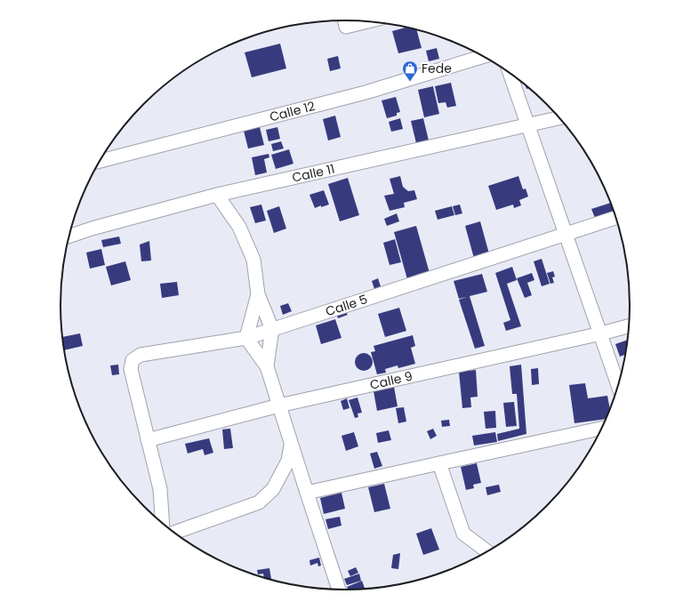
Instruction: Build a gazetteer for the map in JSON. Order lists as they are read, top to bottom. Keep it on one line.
{"streets":{"street":["Calle 12","Calle 11","Calle 5","Calle 9"]},"crossings":[["Calle 5","Calle 9"]],"places":{"shop":["Fede"]}}
